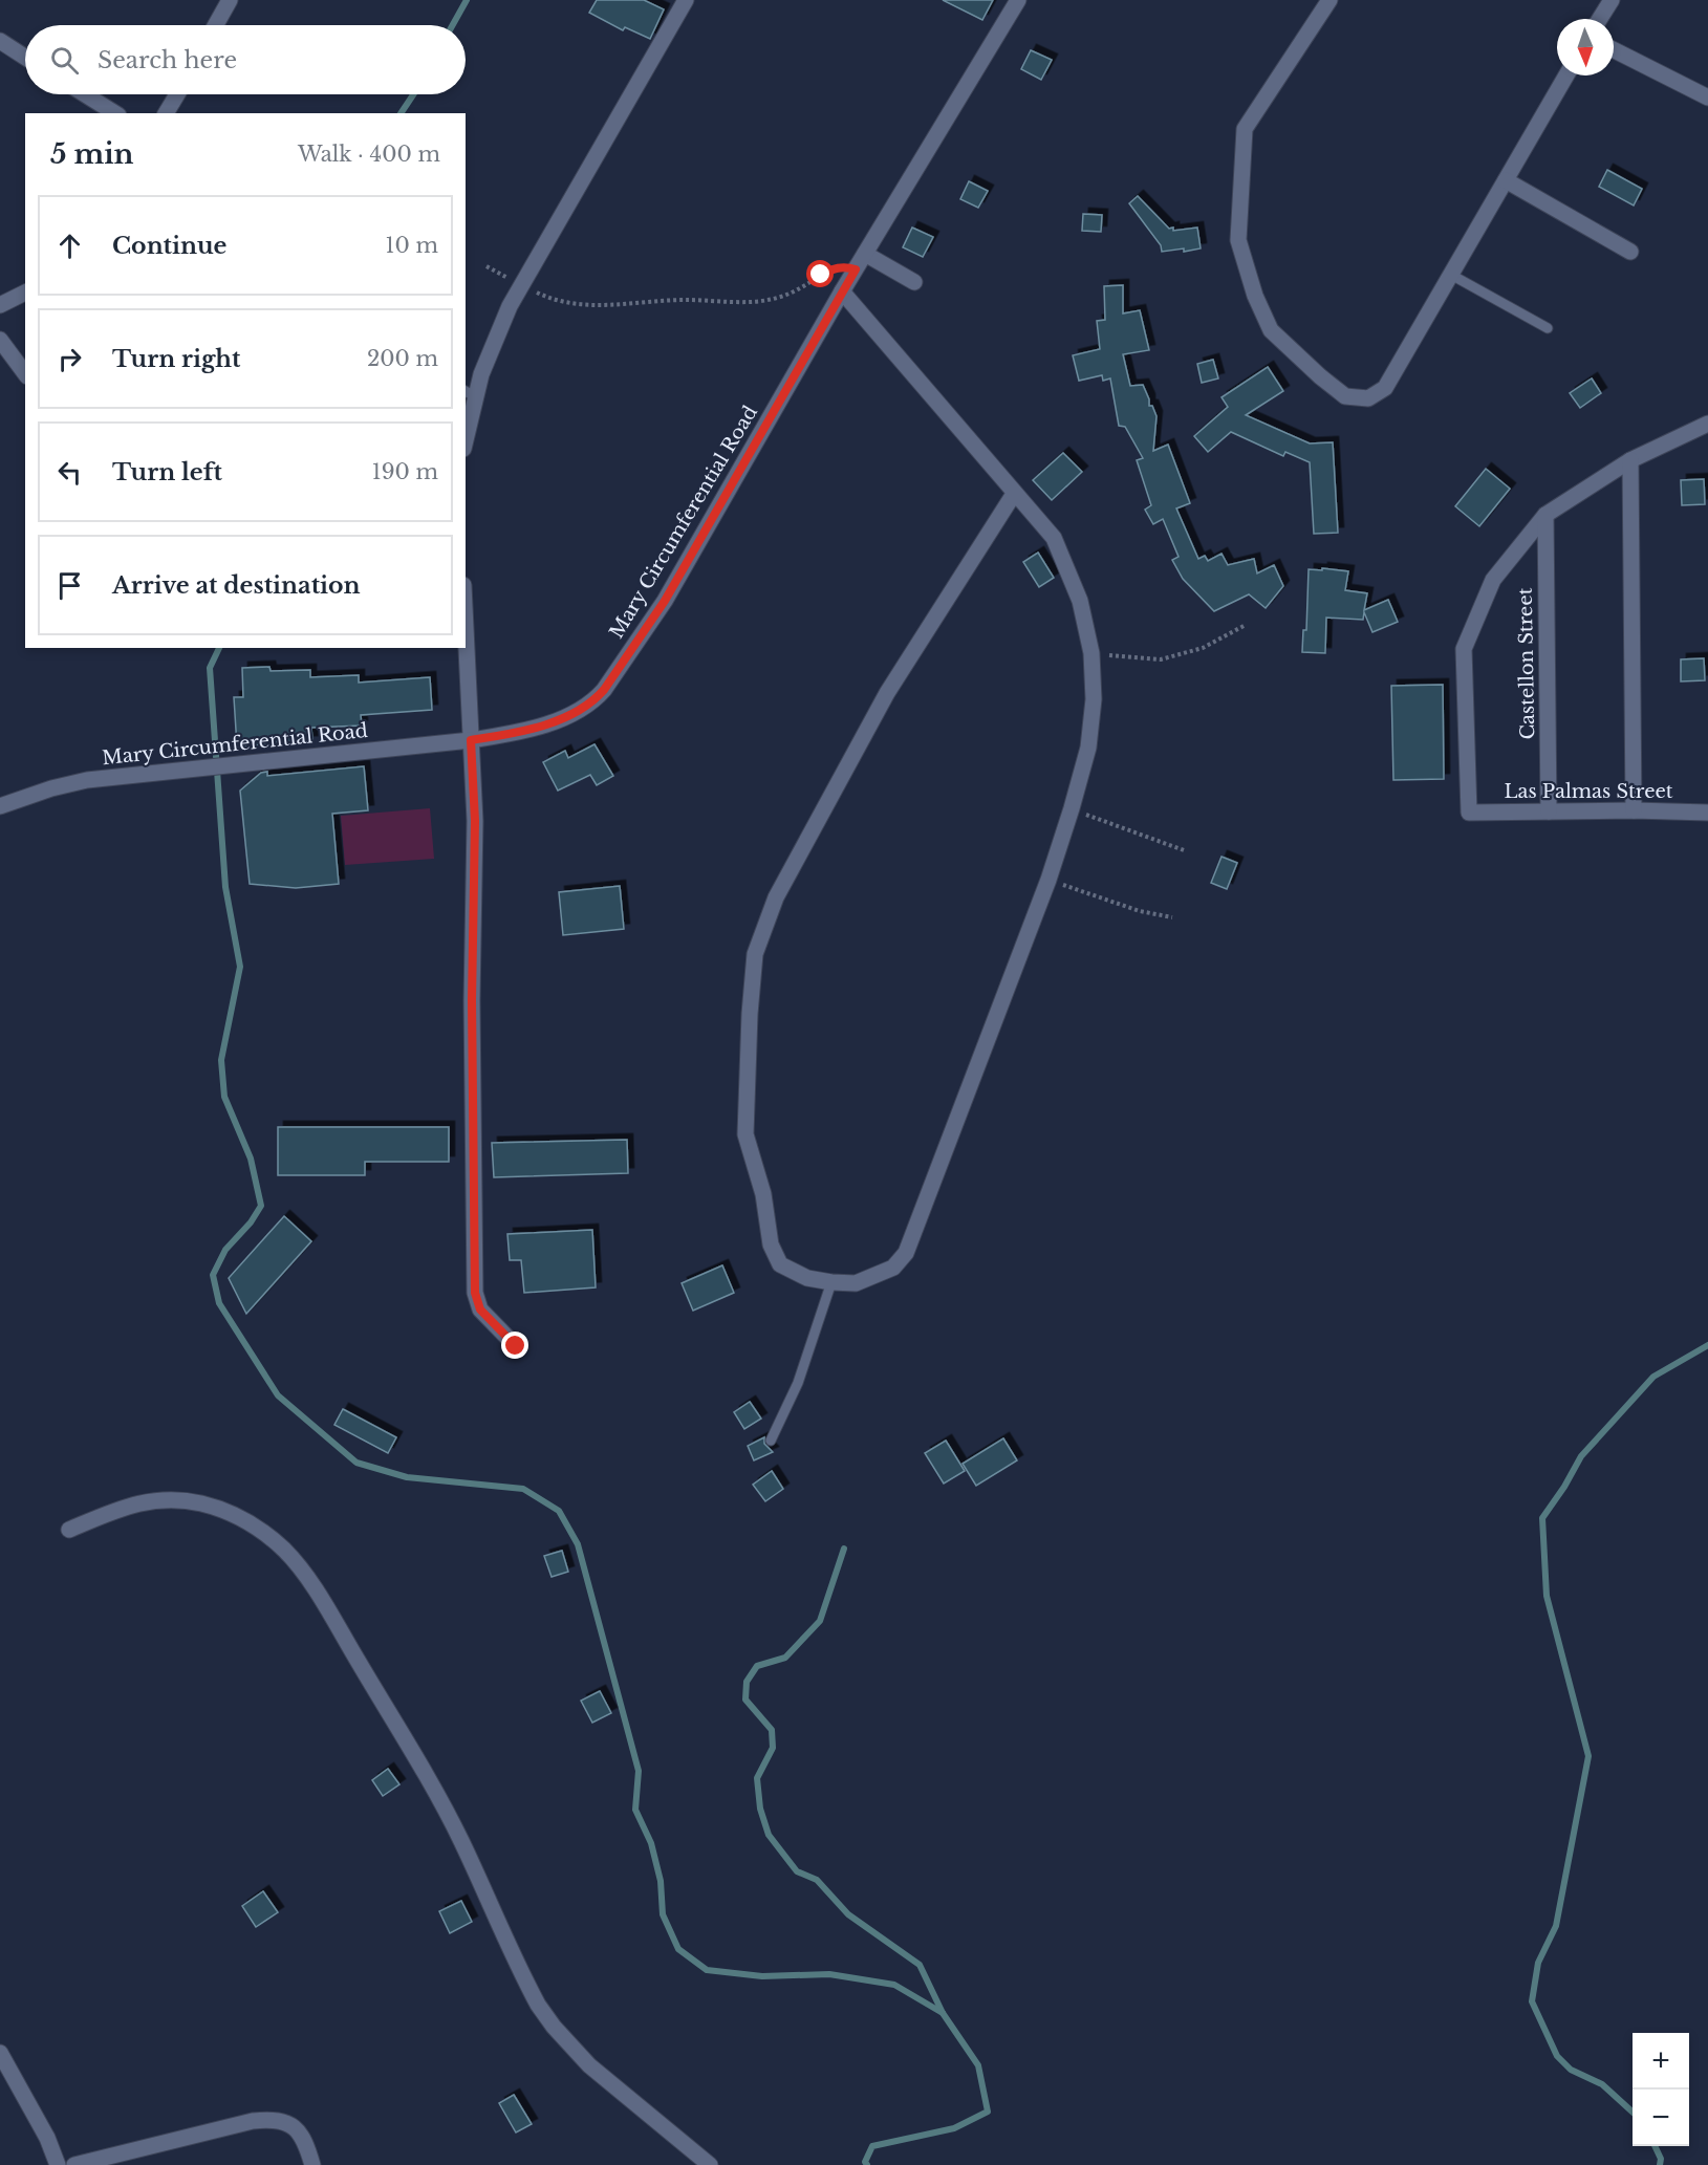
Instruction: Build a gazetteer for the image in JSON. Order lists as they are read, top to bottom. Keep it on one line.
{"streets":{"street":["Mary Circumferential Road","Castellon Street","Las Palmas Street"]},"crossings":[["Castellon Street","Las Palmas Street"]],"north":"bottom","page":{"search":"Search here","heading":["5 min","Walk · 400 m"],"list":[["Continue","10 m"],["Turn right","200 m"],["Turn left","190 m"],"Arrive at destination"],"map_buttons":["+","−"]}}
